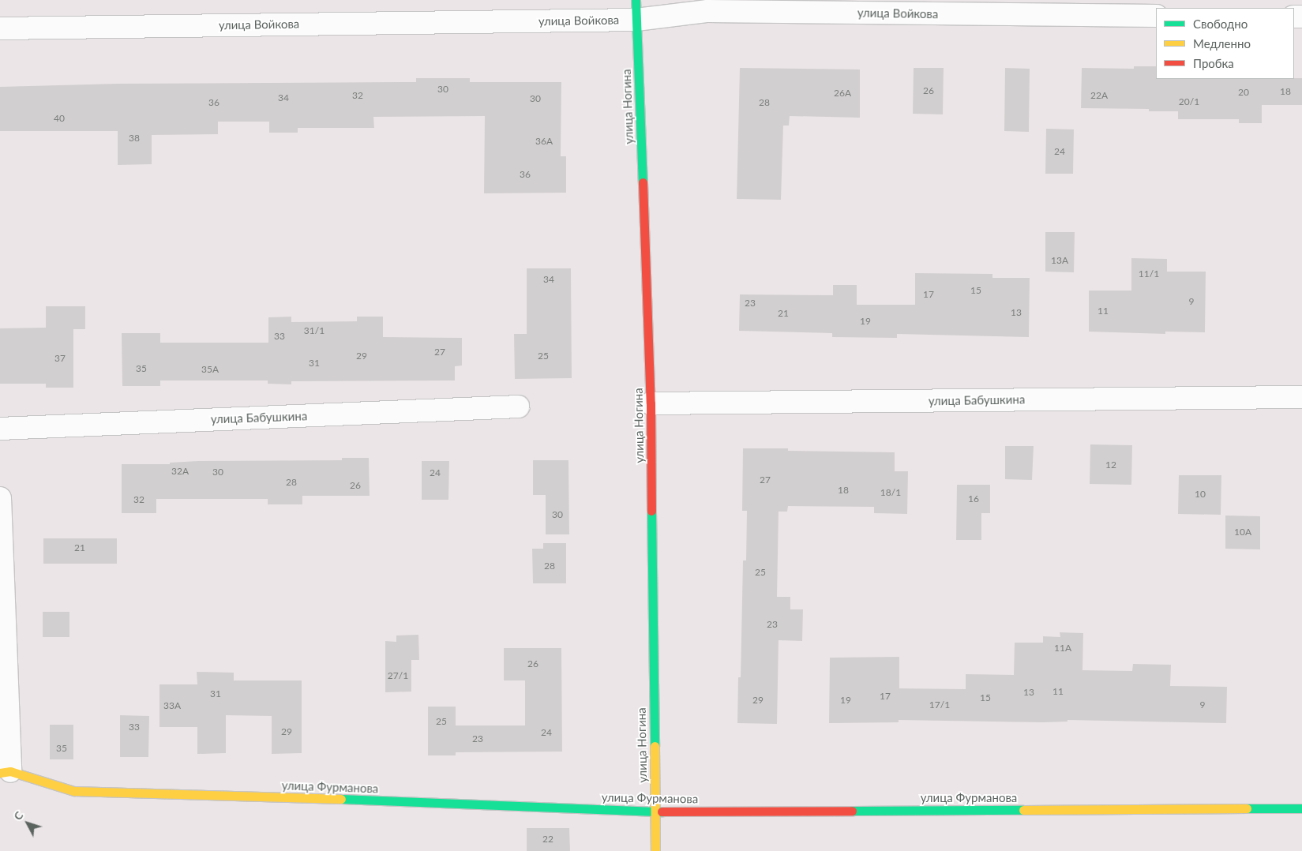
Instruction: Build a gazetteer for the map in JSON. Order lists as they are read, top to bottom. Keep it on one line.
{"streets":{"street":["улица Войкова","улица Ногина","улица Бабушкина","улица Фурманова"]},"crossings":[["улица Войкова","улица Ногина"],["улица Ногина","улица Бабушкина"],["улица Ногина","улица Фурманова"]],"house_numbers":["30","26","18","20","26А","32","22А","34","30","20/1","36","28","40","38","36А","24","36","13А","11/1","34","15","17","9","23","11","13","21","19","31/1","33","27","29","25","37","31","35","35А","12","32А","30","24","27","28","26","18","18/1","10","16","32","30","10А","21","28","25","23","11А","26","27/1","11","13","31","17","15","29","19","17/1","9","33А","25","33","29","24","23","35","22"],"legend":["Свободно","Медленно","Пробка"],"north":"top left"}
